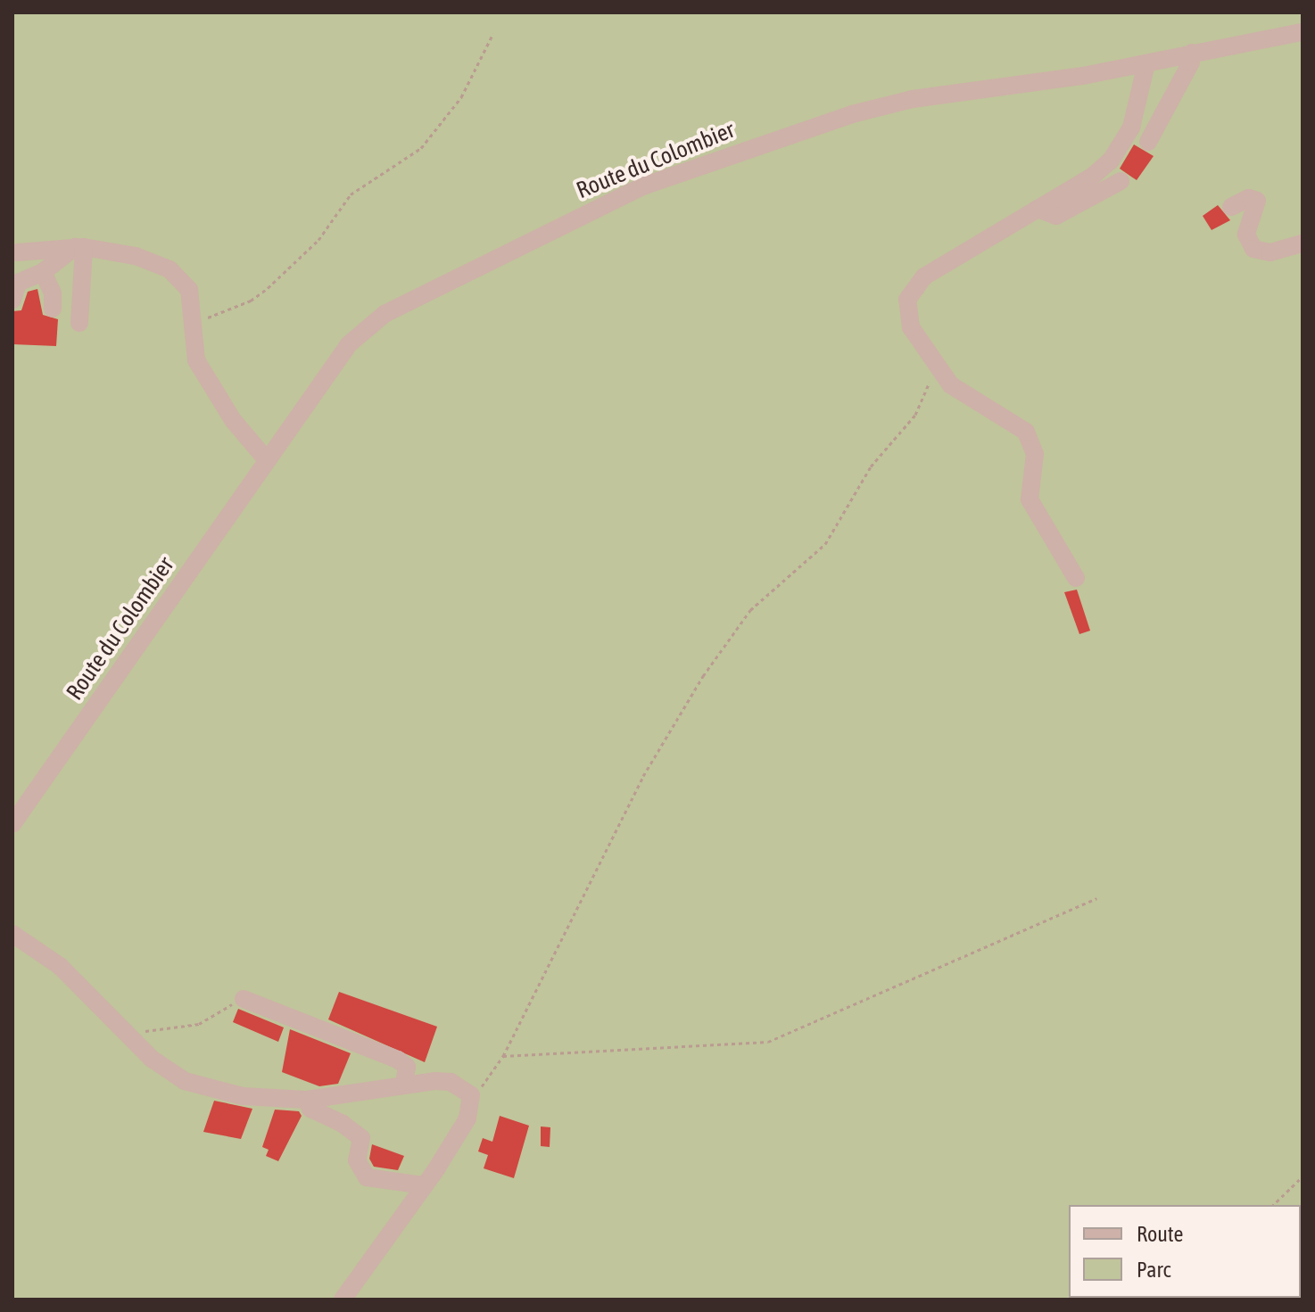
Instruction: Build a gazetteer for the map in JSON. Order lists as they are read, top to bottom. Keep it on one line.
{"streets":{"street":["Route du Colombier"]},"legend":["Route","Parc"]}
